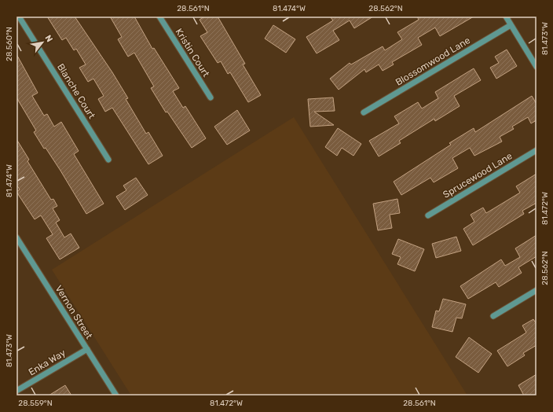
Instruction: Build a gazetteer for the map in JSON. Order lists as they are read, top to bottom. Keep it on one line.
{"streets":{"street":["Kristin Court","Blossomwood Lane","Blanche Court","Sprucewood Lane","Vernon Street","Enka Way"]},"crossings":[["Vernon Street","Enka Way"]],"north":"top right","coordinates":["28.561°N","81.474°W","28.562°N","81.473°W","28.560°N","81.472°W","28.559°N"]}
